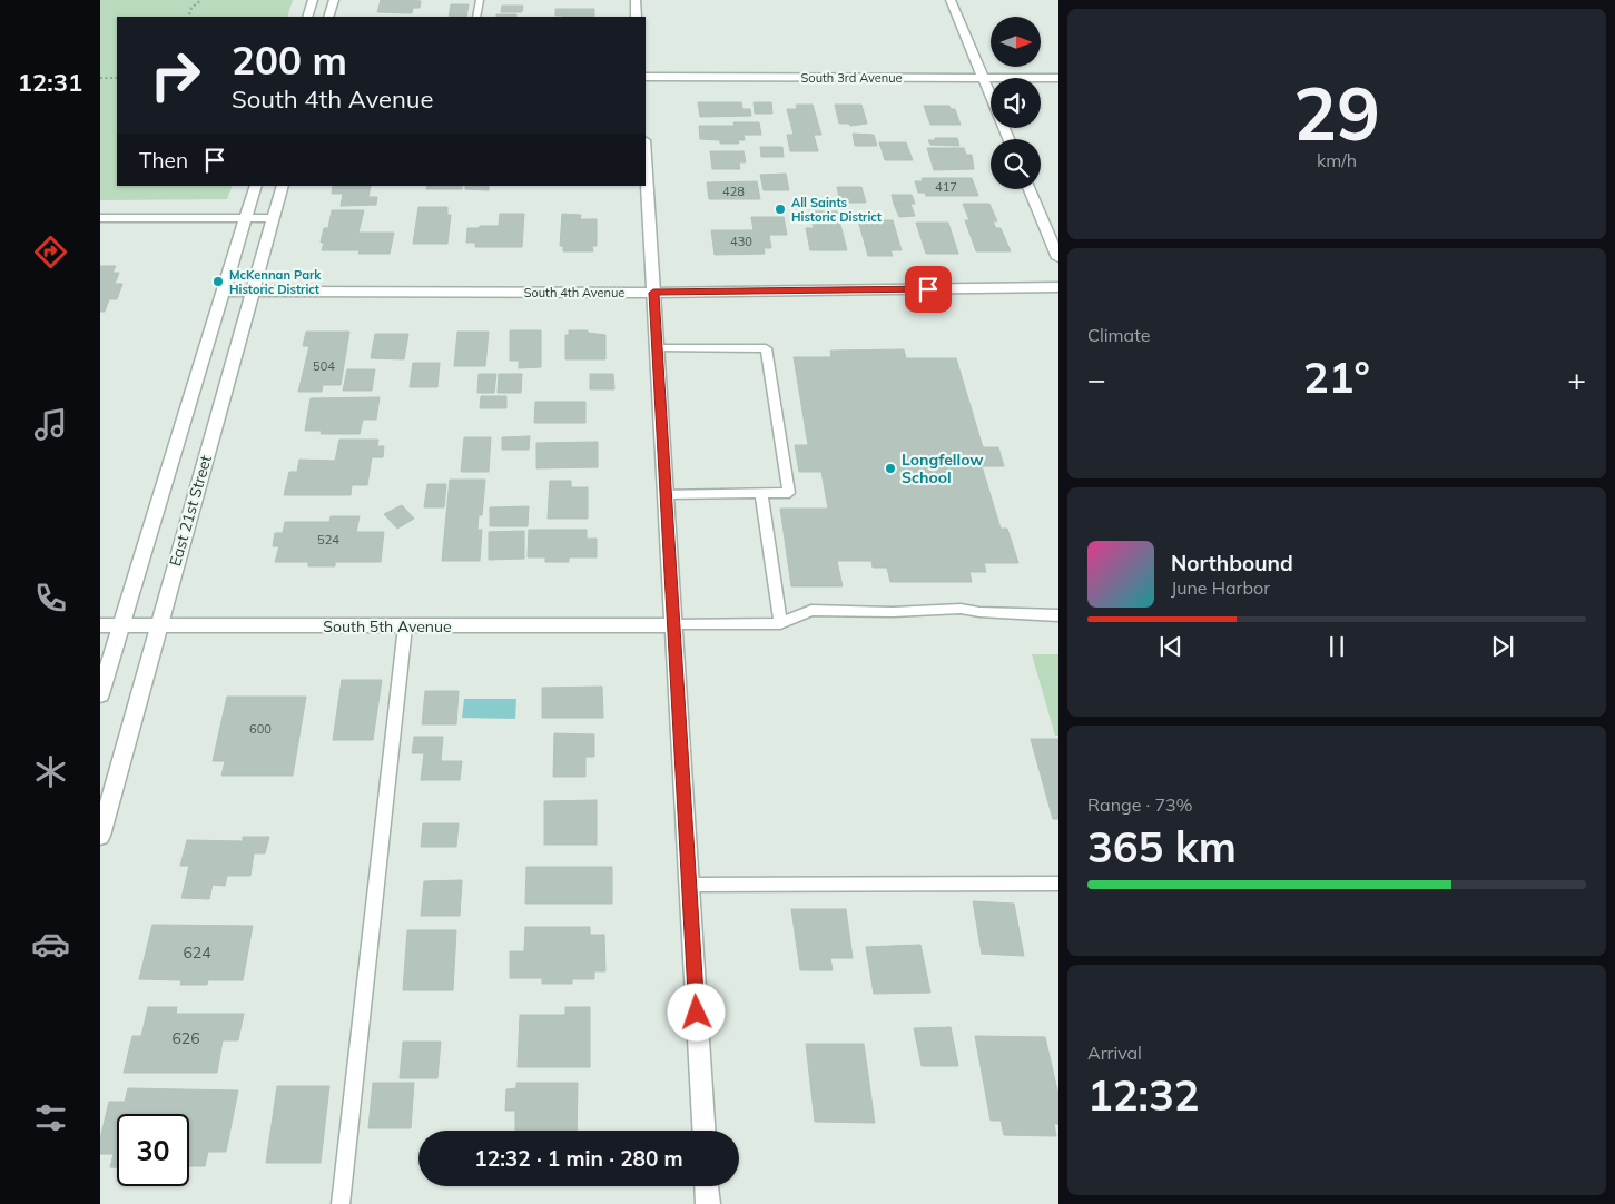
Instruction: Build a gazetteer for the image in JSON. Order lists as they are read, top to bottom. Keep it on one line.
{"streets":{"street":["South 3rd Avenue","South 4th Avenue","East 21st Street","South 5th Avenue"]},"crossings":[["South 4th Avenue","East 21st Street"],["East 21st Street","South 5th Avenue"]],"places":["All Saints Historic District","McKennan Park Historic District","Longfellow School"],"house_numbers":["417","428","430","504","524","600","624","626"],"north":"right","page":{"tabs":"12:31","tile":[["29","km/h"],"Climate",["Range · 73%","365 km"],["Arrival","12:32"]],"turn":["200 m","South 4th Avenue"],"then":"Then","heat":["−","21°","+"],"song":["Northbound","June Harbor"],"limit":"30","trip":"12:32 · 1 min · 280 m"}}
